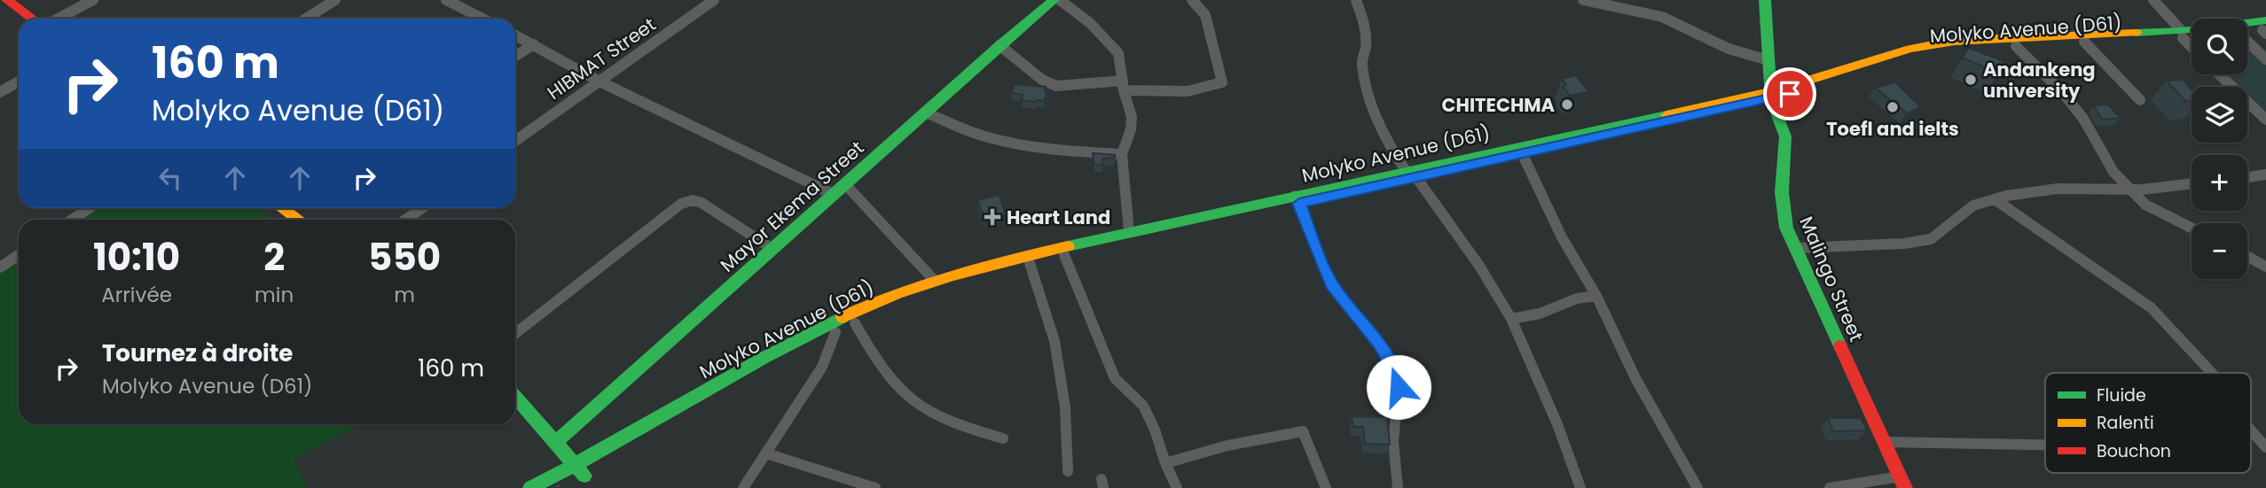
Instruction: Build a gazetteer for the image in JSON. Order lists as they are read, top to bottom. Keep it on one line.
{"streets":{"main road":["Molyko Avenue (D61)","Mayor Ekema Street","Malingo Street"],"street":["HIBMAT Street"]},"crossings":[["Molyko Avenue (D61)","Malingo Street"]],"places":{"other":["Andankeng university","CHITECHMA","Toefl and ielts"],"health":["Heart Land"]},"legend":["Fluide","Ralenti","Bouchon"],"page":{"map_buttons":["+","−"],"turn":["160 m","Molyko Avenue (D61)"],"eta":["10:10","Arrivée","2","min","550","m"],"list":[{"name":"Tournez à droite","note":"Molyko Avenue (D61)","value":"160 m"}]}}
